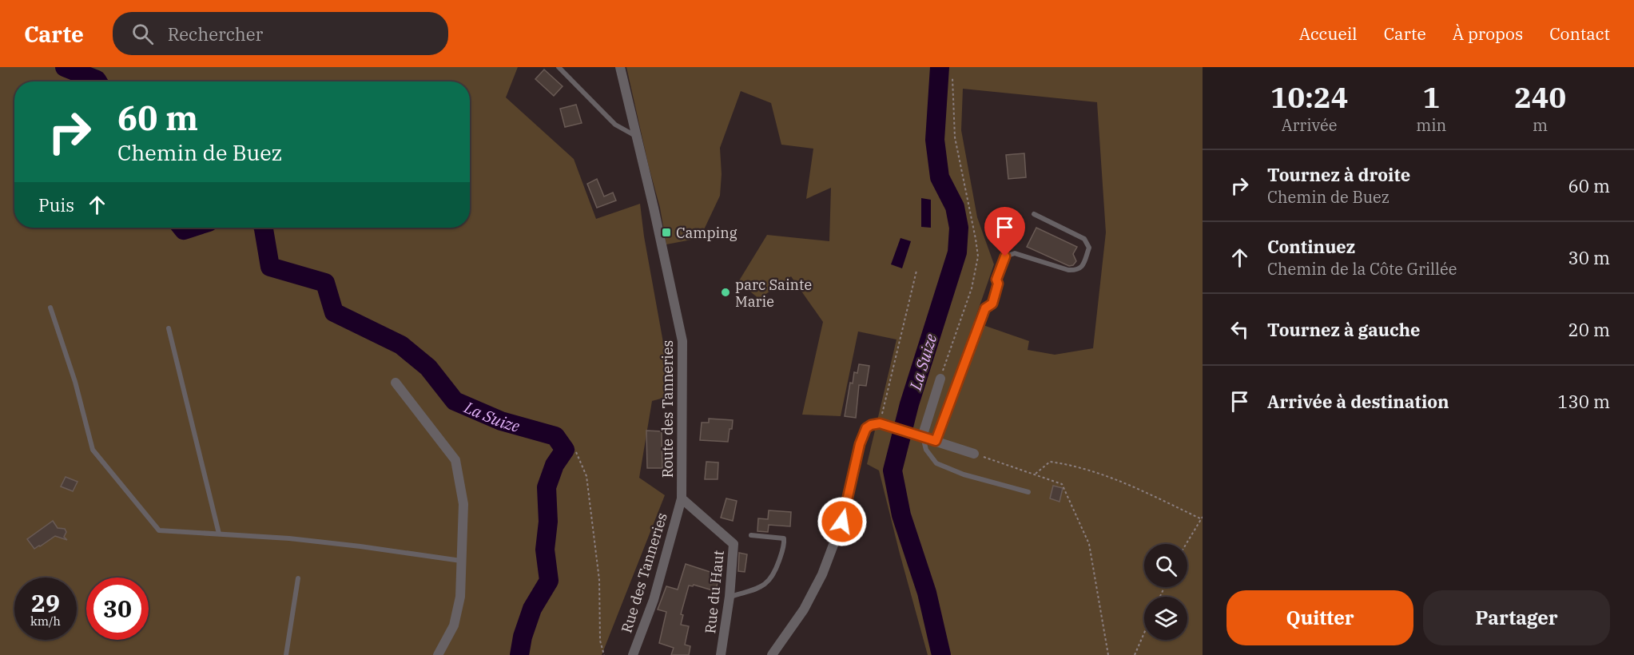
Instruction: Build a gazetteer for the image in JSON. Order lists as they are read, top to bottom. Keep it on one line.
{"streets":{"street":["Route des Tanneries","Rue des Tanneries","Rue du Haut"]},"crossings":[["Route des Tanneries","Rue des Tanneries"],["Route des Tanneries","Rue du Haut"],["Rue des Tanneries","Rue du Haut"]],"water":["La Suize"],"places":{"transit":["Camping"],"other":["parc Sainte Marie"]},"page":{"header":"Carte","search":"Rechercher","nav":["Accueil","Carte","À propos","Contact"],"eta":["10:24","Arrivée","1","min","240","m"],"turn":["60 m","Chemin de Buez"],"list":[{"name":"Tournez à droite","note":"Chemin de Buez","value":"60 m"},{"name":"Continuez","note":"Chemin de la Côte Grillée","value":"30 m"},{"name":"Tournez à gauche","value":"20 m"},{"name":"Arrivée à destination","value":"130 m"}],"then":"Puis","speed":"29 km/h","limit":"30","buttons":["Quitter","Partager"]}}
